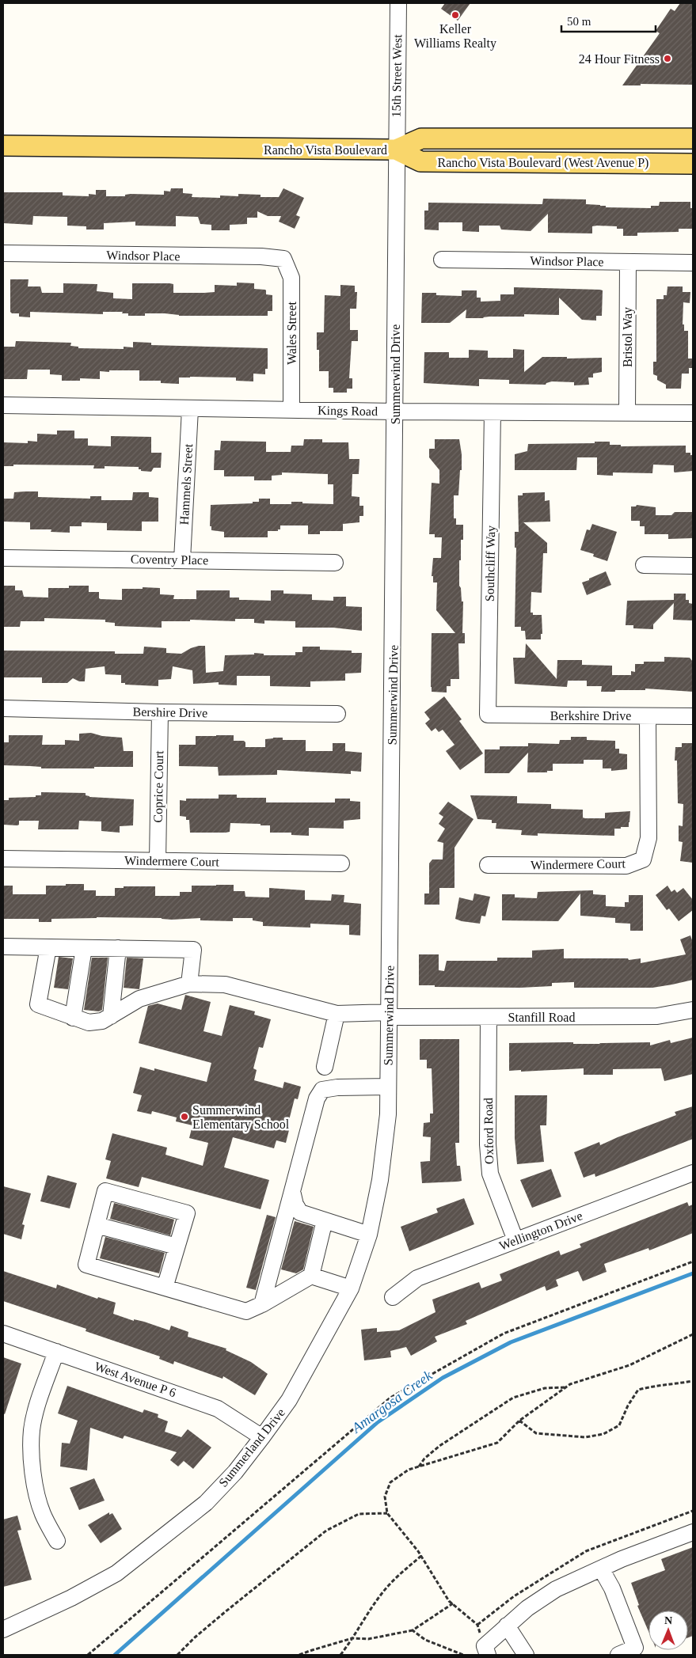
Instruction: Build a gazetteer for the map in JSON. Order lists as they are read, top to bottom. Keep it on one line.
{"streets":{"main road":["Rancho Vista Boulevard","Rancho Vista Boulevard (West Avenue P)"],"street":["15th Street West","Windsor Place","Wales Street","Bristol Way","Summerwind Drive","Kings Road","Hammels Street","Coventry Place","Southcliff Way","Bershire Drive","Berkshire Drive","Coprice Court","Windermere Court","Stanfill Road","Oxford Road","Wellington Drive","West Avenue P 6","Summerland Drive"]},"crossings":[["15th Street West","Rancho Vista Boulevard"],["15th Street West","Rancho Vista Boulevard (West Avenue P)"],["15th Street West","Summerwind Drive"],["Rancho Vista Boulevard","Rancho Vista Boulevard (West Avenue P)"],["Rancho Vista Boulevard","Summerwind Drive"],["Rancho Vista Boulevard (West Avenue P)","Summerwind Drive"],["Windsor Place","Wales Street"],["Windsor Place","Bristol Way"],["Wales Street","Kings Road"],["Bristol Way","Kings Road"],["Summerwind Drive","Kings Road"],["Summerwind Drive","Stanfill Road"],["Summerwind Drive","Summerland Drive"],["Kings Road","Hammels Street"],["Kings Road","Southcliff Way"],["Hammels Street","Coventry Place"],["Southcliff Way","Berkshire Drive"],["Bershire Drive","Coprice Court"],["Berkshire Drive","Windermere Court"],["Coprice Court","Windermere Court"],["Stanfill Road","Oxford Road"],["Oxford Road","Wellington Drive"],["West Avenue P 6","Summerland Drive"]],"water":["Amargosa Creek"],"places":["Keller Williams Realty","24 Hour Fitness","Summerwind Elementary School"],"scale_bar":"50 m","north":"top"}
